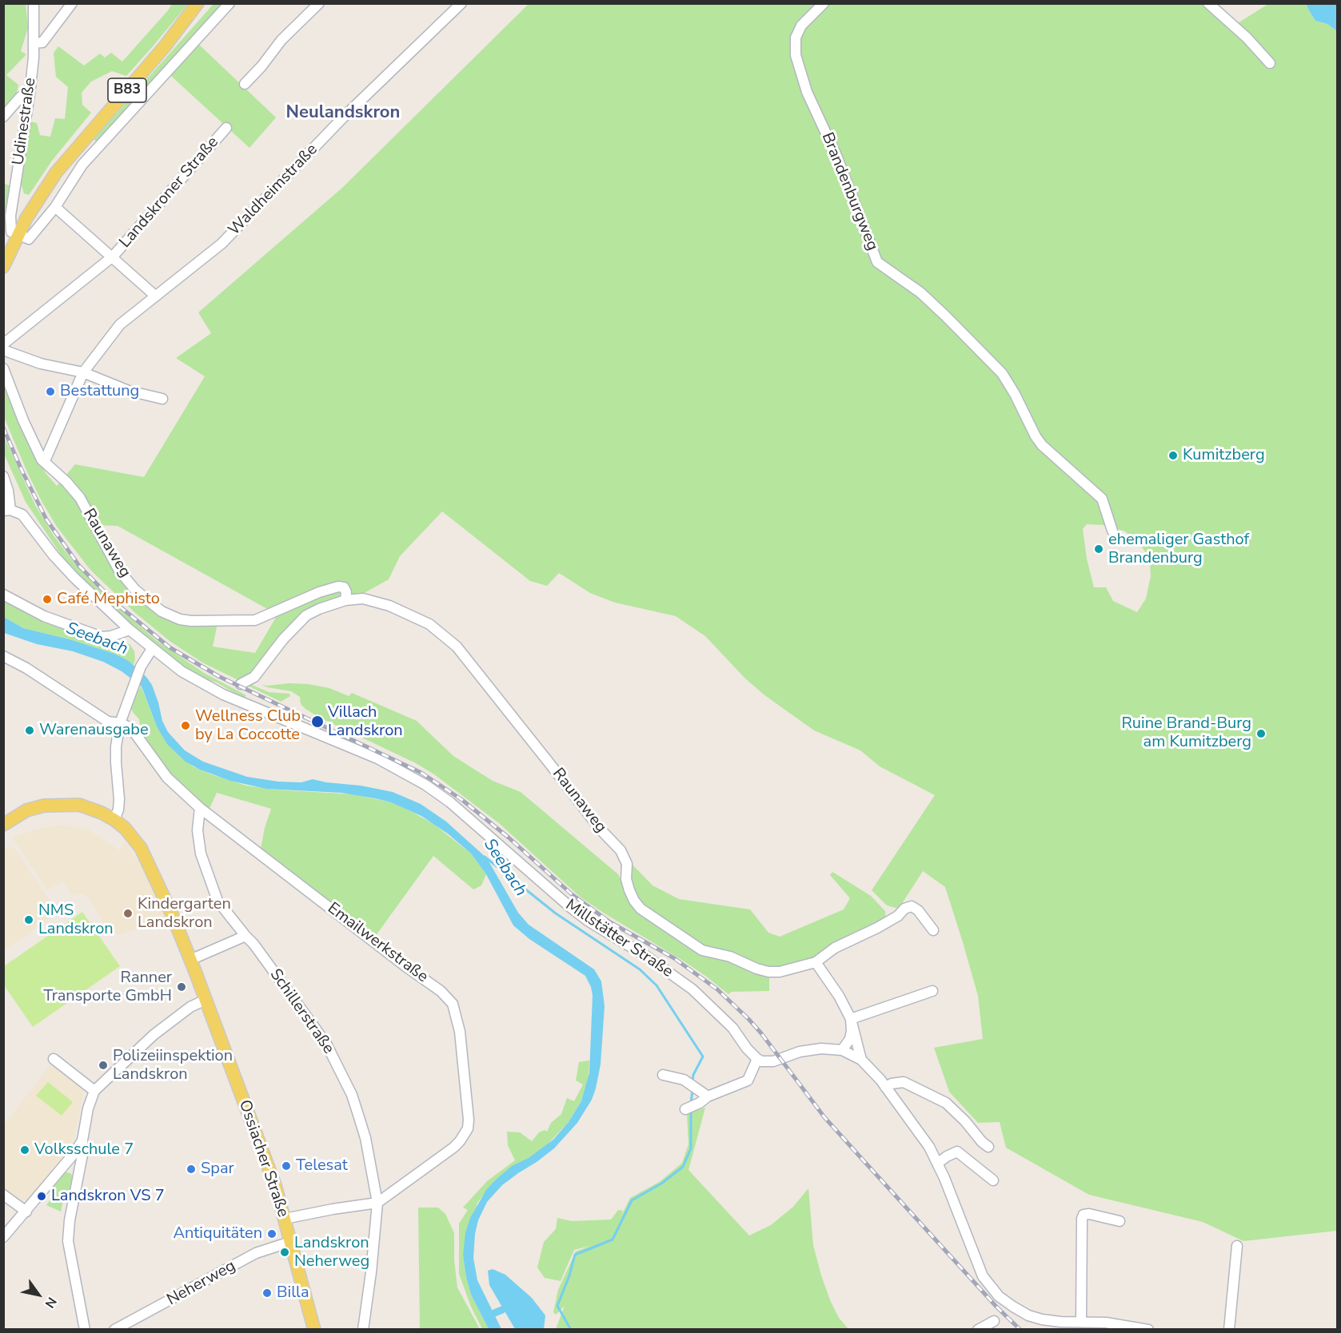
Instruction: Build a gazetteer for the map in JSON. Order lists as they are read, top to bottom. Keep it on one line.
{"streets":{"main road":["B83","Ossiacher Straße"],"street":["Udinestraße","Waldheimstraße","Brandenburgweg","Landskroner Straße","Raunaweg","Millstätter Straße","Emailwerkstraße","Schillerstraße","Neherweg"]},"crossings":[["B83","Udinestraße"],["Waldheimstraße","Landskroner Straße"],["Waldheimstraße","Raunaweg"],["Emailwerkstraße","Schillerstraße"],["Emailwerkstraße","Ossiacher Straße"],["Ossiacher Straße","Neherweg"]],"districts":["Neulandskron"],"water":["Seebach"],"places":["Bestattung","Kumitzberg","ehemaliger Gasthof Brandenburg","Café Mephisto","Villach Landskron","Wellness Club by La Coccotte","Warenausgabe","Ruine Brand-Burg am Kumitzberg","Kindergarten Landskron","NMS Landskron","Ranner Transporte GmbH","Polizeiinspektion Landskron","Volksschule 7","Telesat","Spar","Landskron VS 7","Antiquitäten","Landskron Neherweg","Billa"],"north":"bottom right"}
